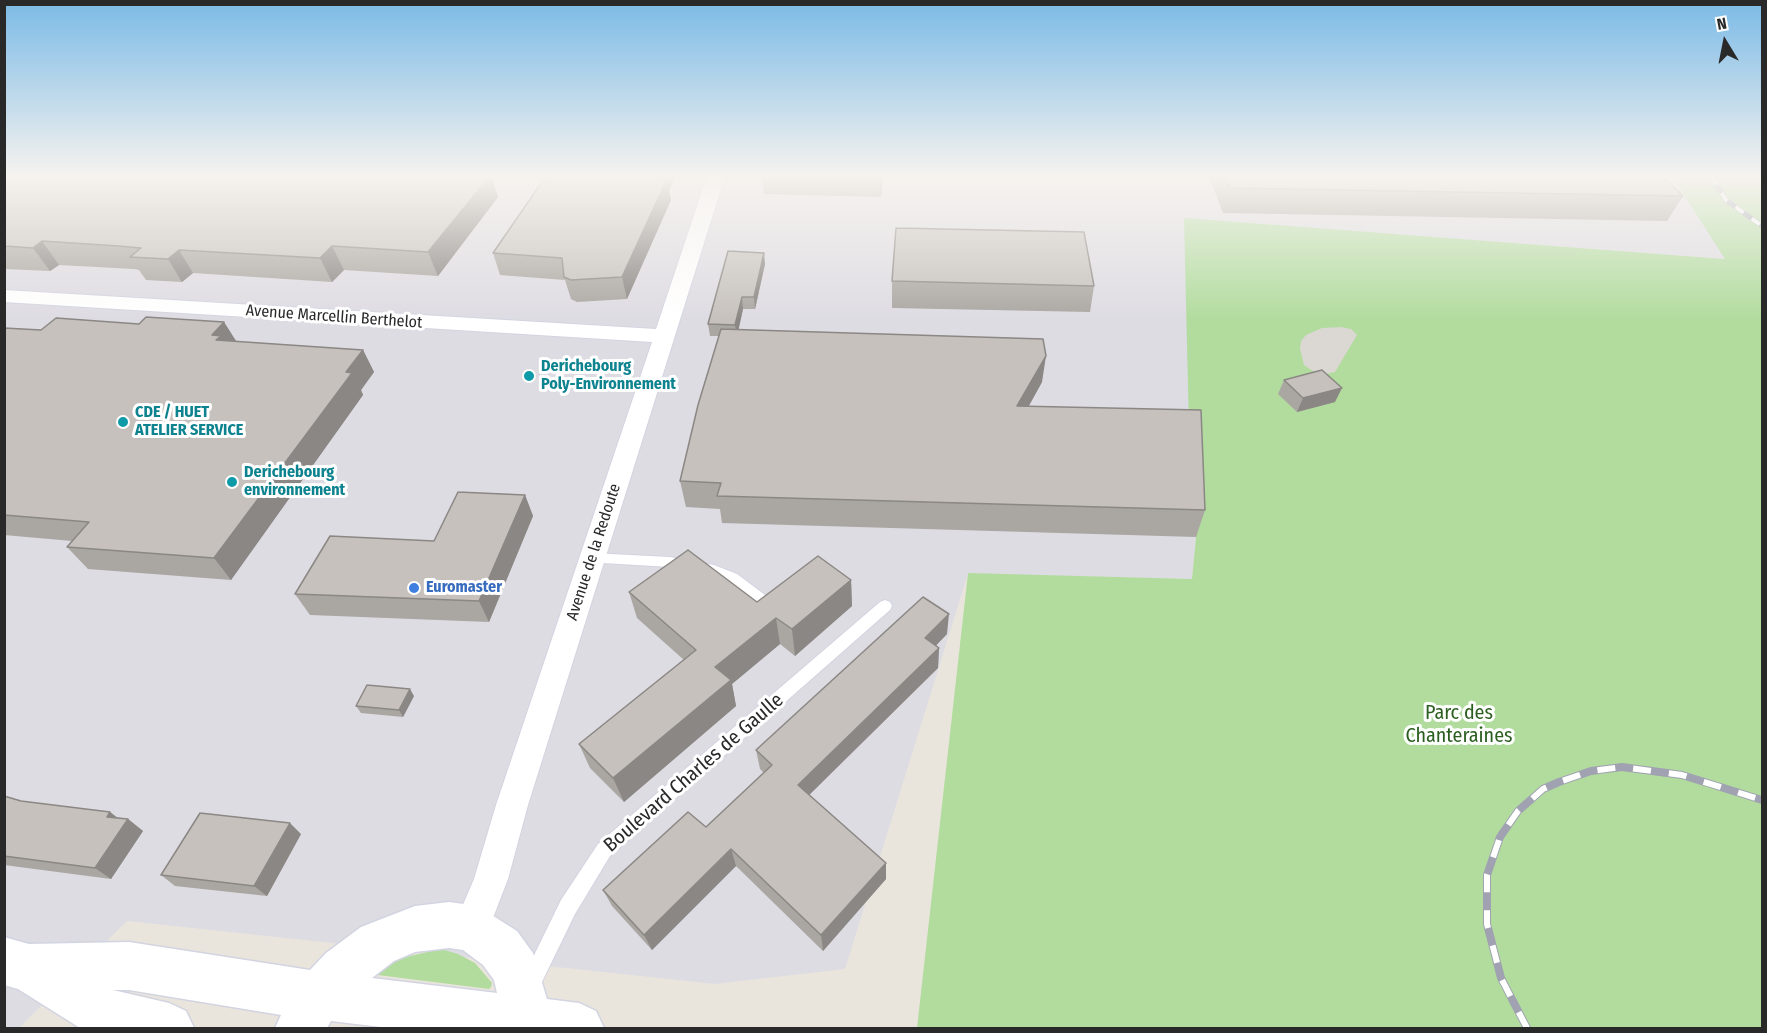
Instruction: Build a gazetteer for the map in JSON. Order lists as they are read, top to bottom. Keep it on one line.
{"streets":{"street":["Avenue Marcellin Berthelot","Avenue de la Redoute"],"lane":["Boulevard Charles de Gaulle"]},"crossings":[["Avenue Marcellin Berthelot","Avenue de la Redoute"]],"parks":["Parc des Chanteraines"],"places":["Derichebourg Poly-Environnement","CDE / HUET ATELIER SERVICE","Derichebourg environnement","Euromaster"],"north":"top"}
